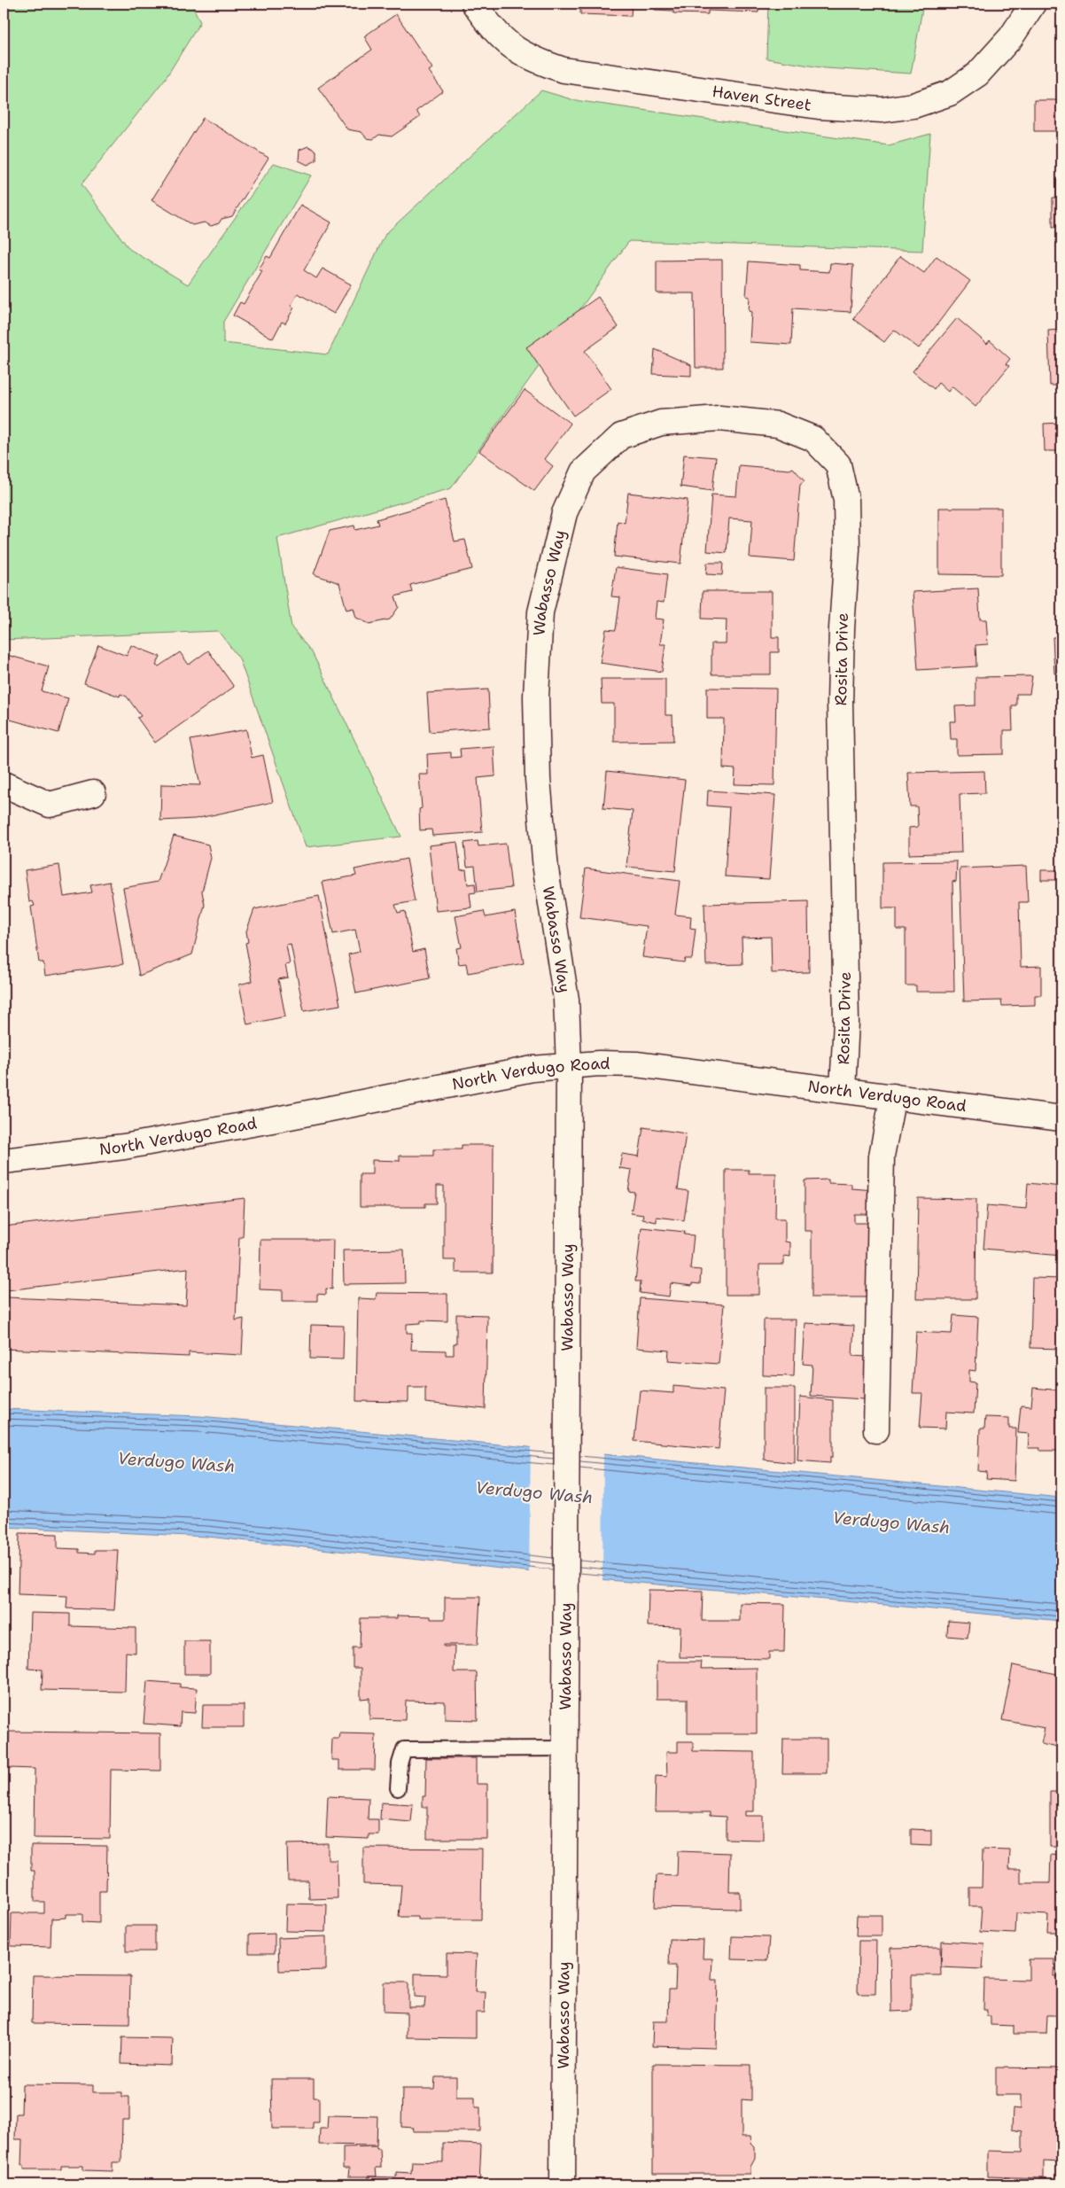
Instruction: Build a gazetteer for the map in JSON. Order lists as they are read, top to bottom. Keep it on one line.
{"streets":{"street":["Haven Street","Wabasso Way","Rosita Drive","North Verdugo Road"]},"crossings":[["Wabasso Way","Rosita Drive"],["Wabasso Way","North Verdugo Road"],["Rosita Drive","North Verdugo Road"]],"water":["Verdugo Wash"]}
